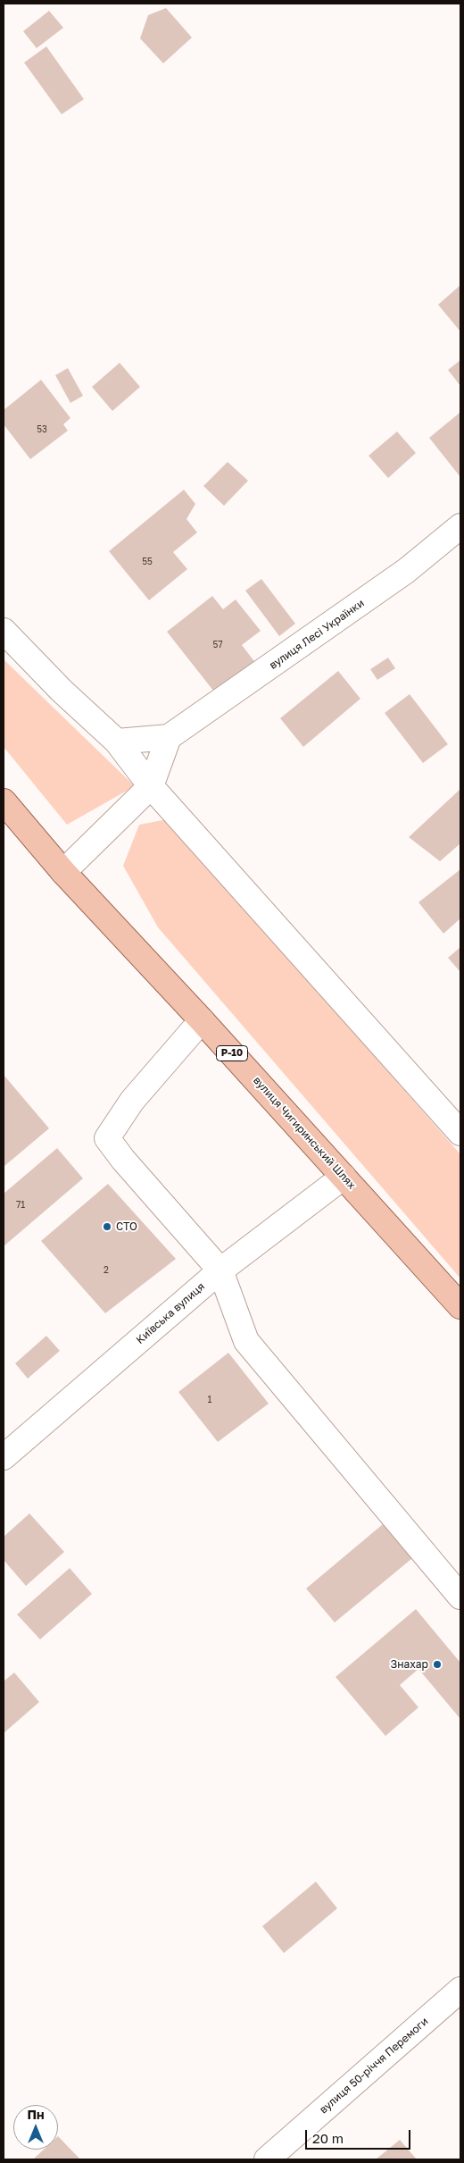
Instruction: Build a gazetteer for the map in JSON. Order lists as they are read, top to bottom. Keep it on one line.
{"streets":{"main road":["Р-10","вулиця Чигиринський Шлях"],"street":["вулиця Лесі Українки","Київська вулиця","вулиця 50-річчя Перемоги"]},"crossings":[["вулиця Чигиринський Шлях","Київська вулиця"]],"places":["СТО","Знахар"],"house_numbers":["53","55","57","71","2","1"],"scale_bar":"20 m","north":"top"}
